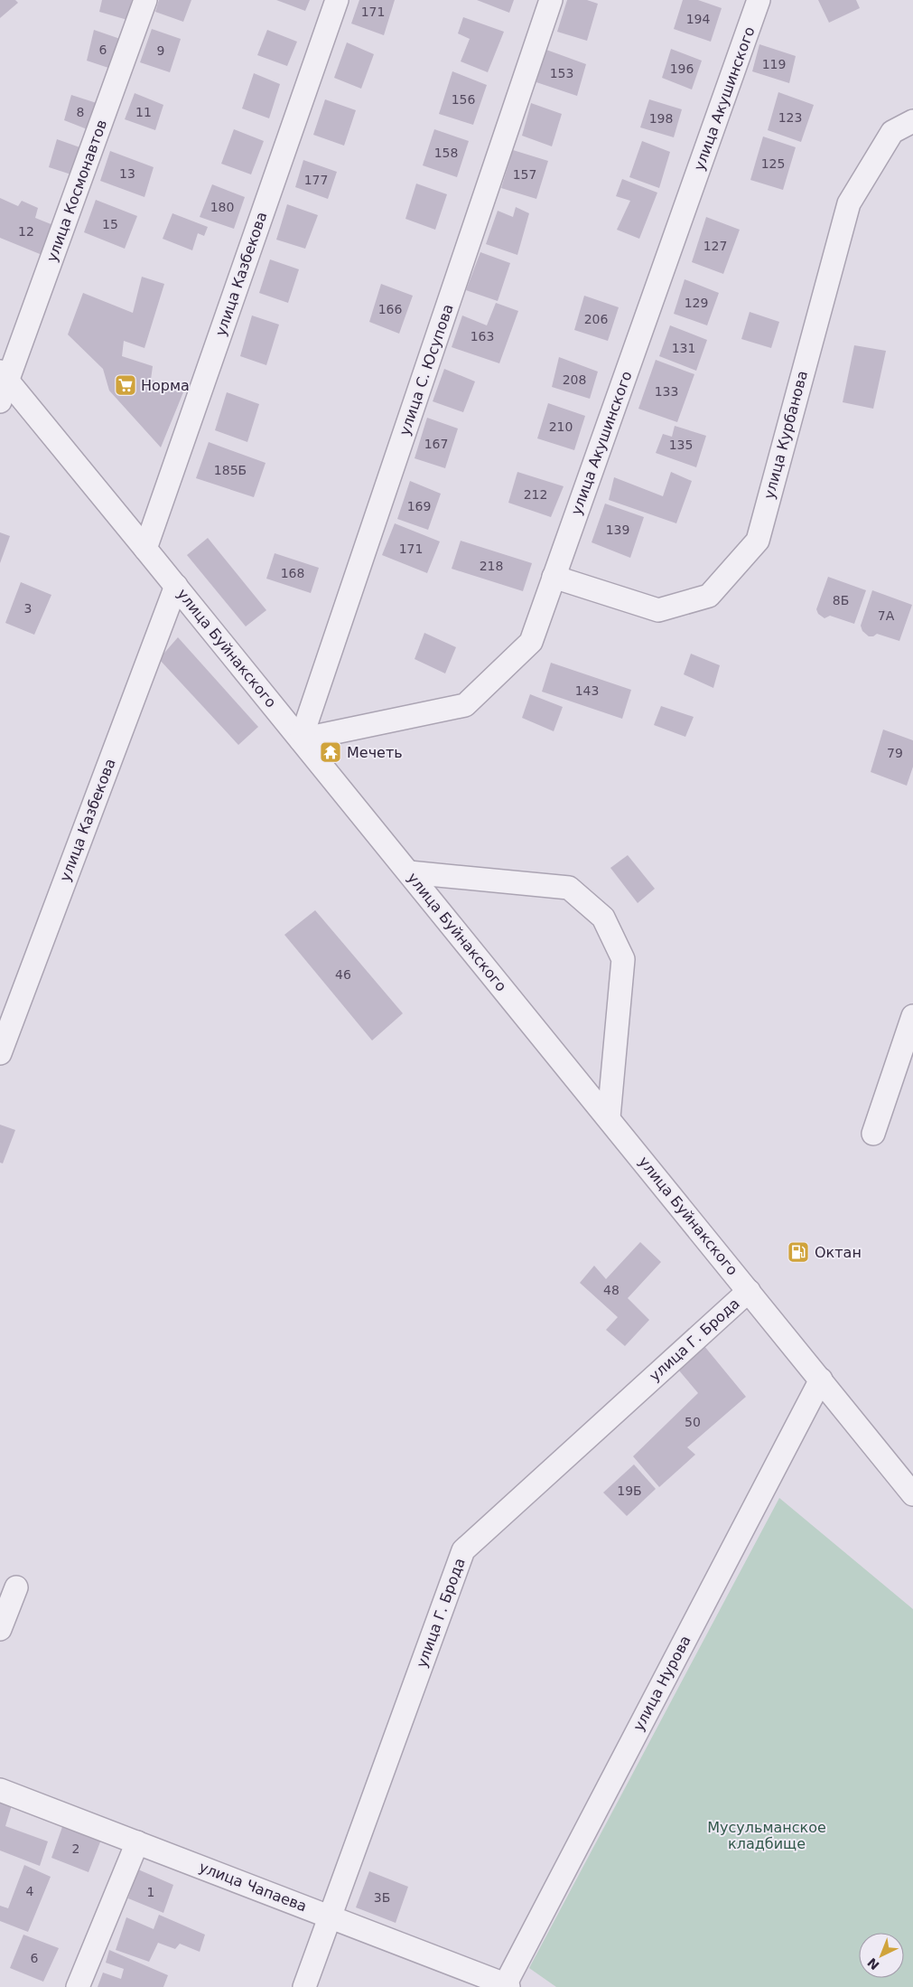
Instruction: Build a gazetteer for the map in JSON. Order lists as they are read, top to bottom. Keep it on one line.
{"streets":{"street":["улица Акушинского","улица Космонавтов","улица Казбекова","улица С. Юсупова","улица Курбанова","улица Буйнакского","улица Г. Брода","улица Нурова","улица Чапаева"]},"crossings":[["улица Акушинского","улица С. Юсупова"],["улица Акушинского","улица Курбанова"],["улица Акушинского","улица Буйнакского"],["улица Космонавтов","улица Буйнакского"],["улица Казбекова","улица Буйнакского"],["улица С. Юсупова","улица Буйнакского"],["улица Буйнакского","улица Г. Брода"],["улица Буйнакского","улица Нурова"],["улица Г. Брода","улица Чапаева"],["улица Нурова","улица Чапаева"]],"parks":["Мусульманское кладбище"],"places":{"supermarket":["Норма"],"temple":["Мечеть"],"fuel station":["Октан"]},"house_numbers":["171","194","6","9","119","196","153","156","8","11","123","198","158","125","13","157","177","180","15","12","127","129","166","206","163","131","208","133","210","167","135","185Б","212","169","139","171","218","168","8Б","3","7А","143","79","46","48","50","19Б","2","4","1","3Б","6"],"north":"bottom left"}
